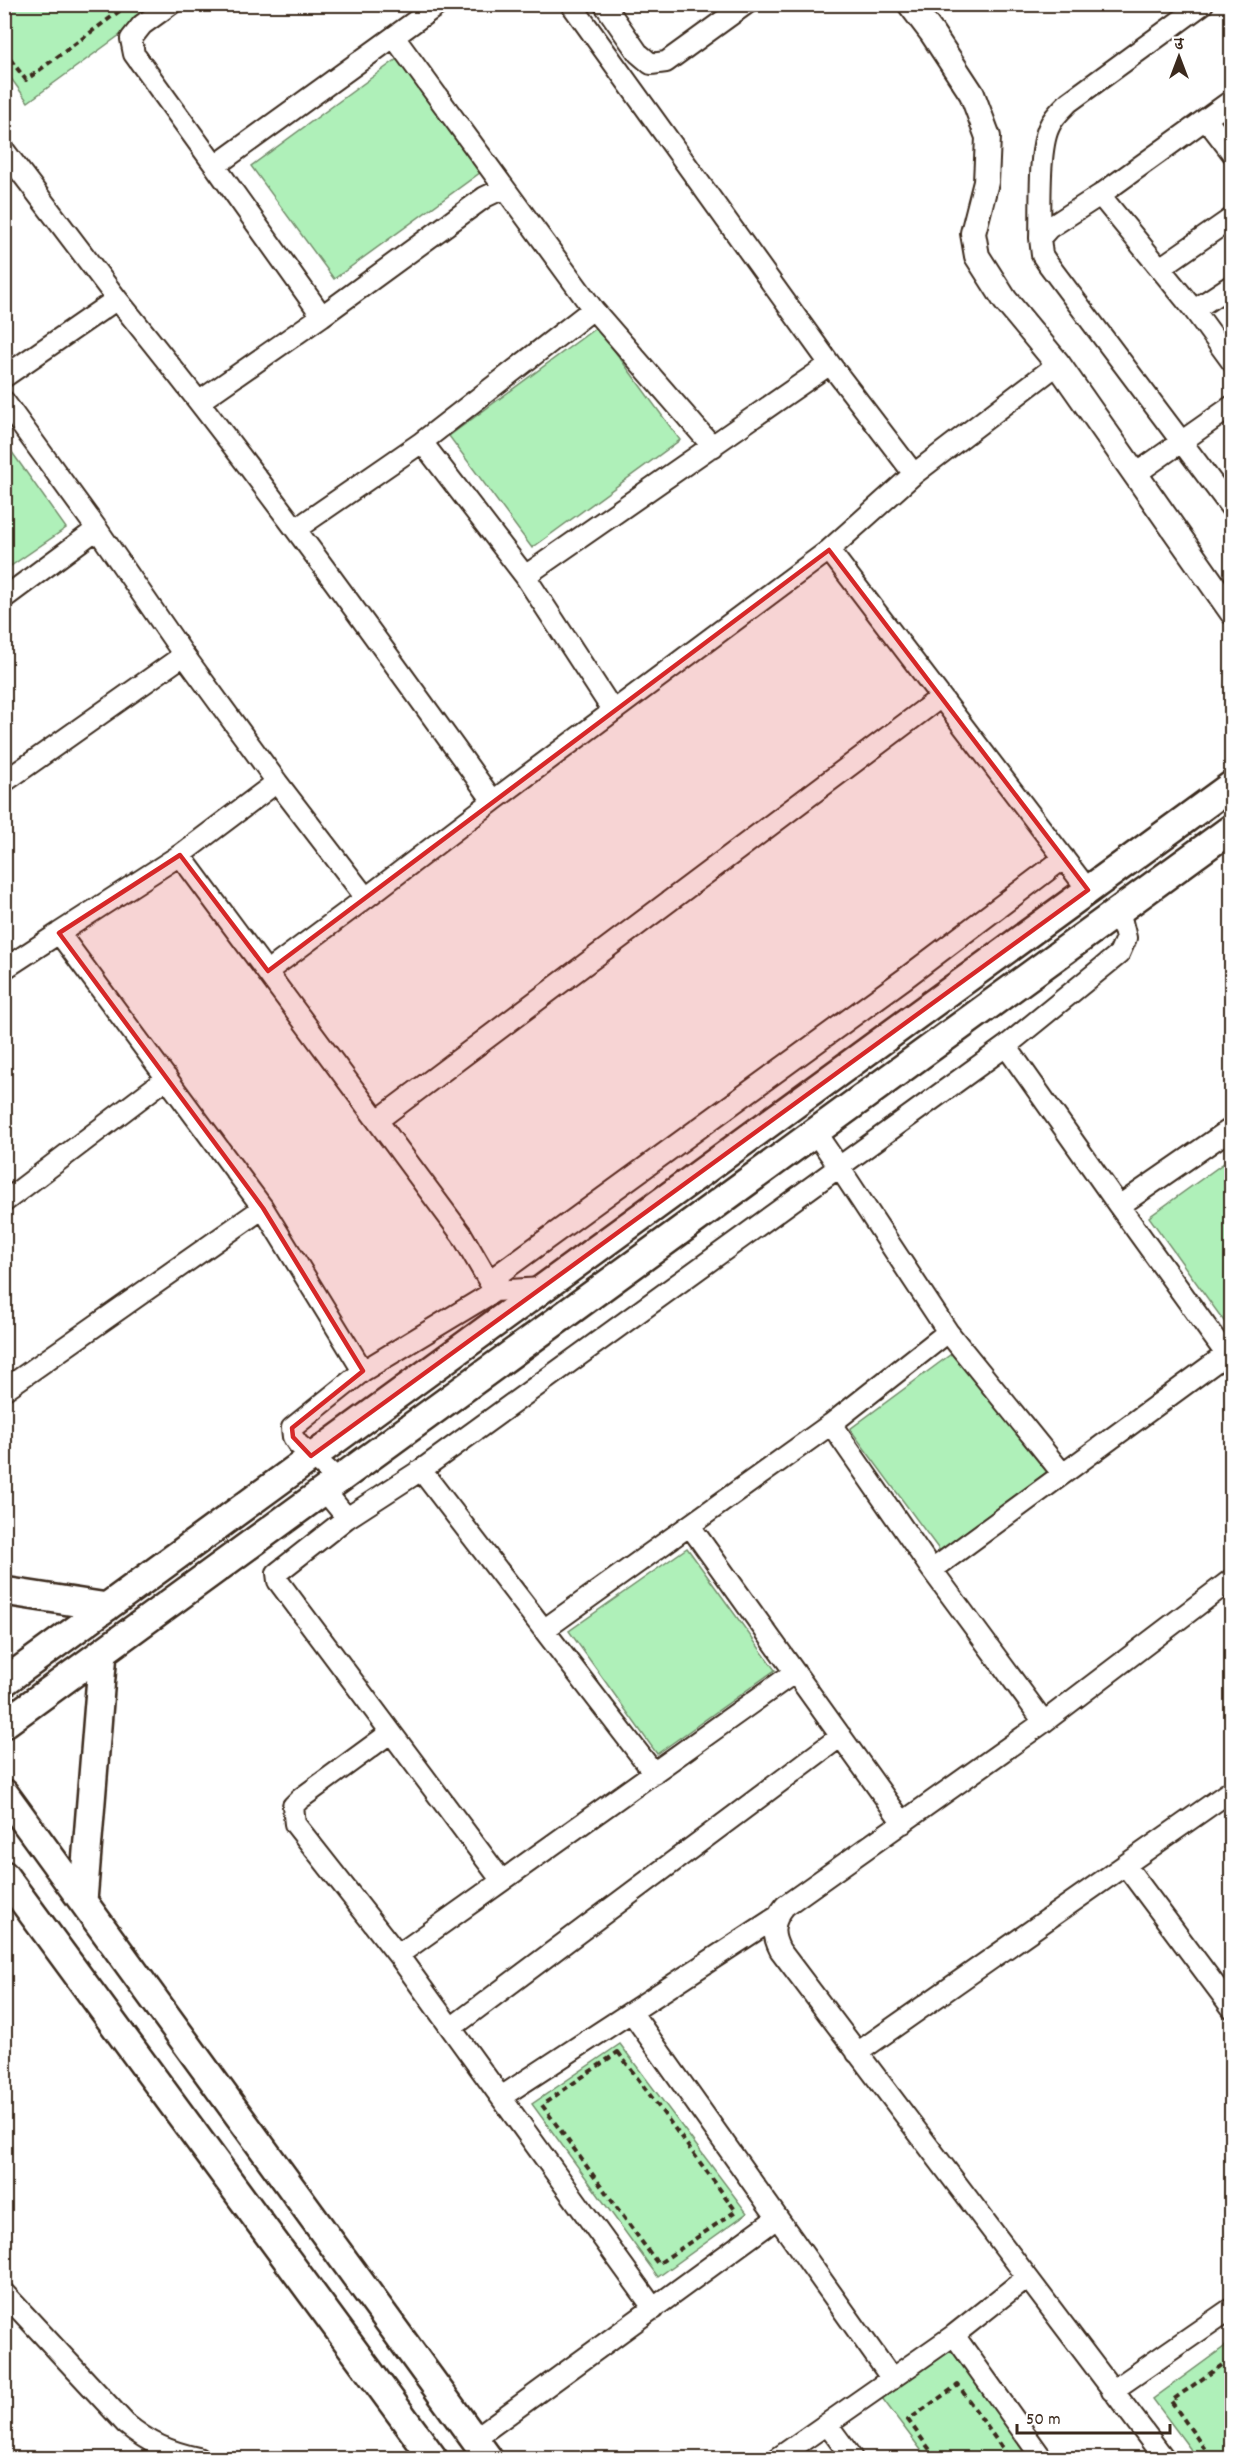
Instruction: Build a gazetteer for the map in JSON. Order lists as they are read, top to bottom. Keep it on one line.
{"scale_bar":"50 m","north":"top"}
